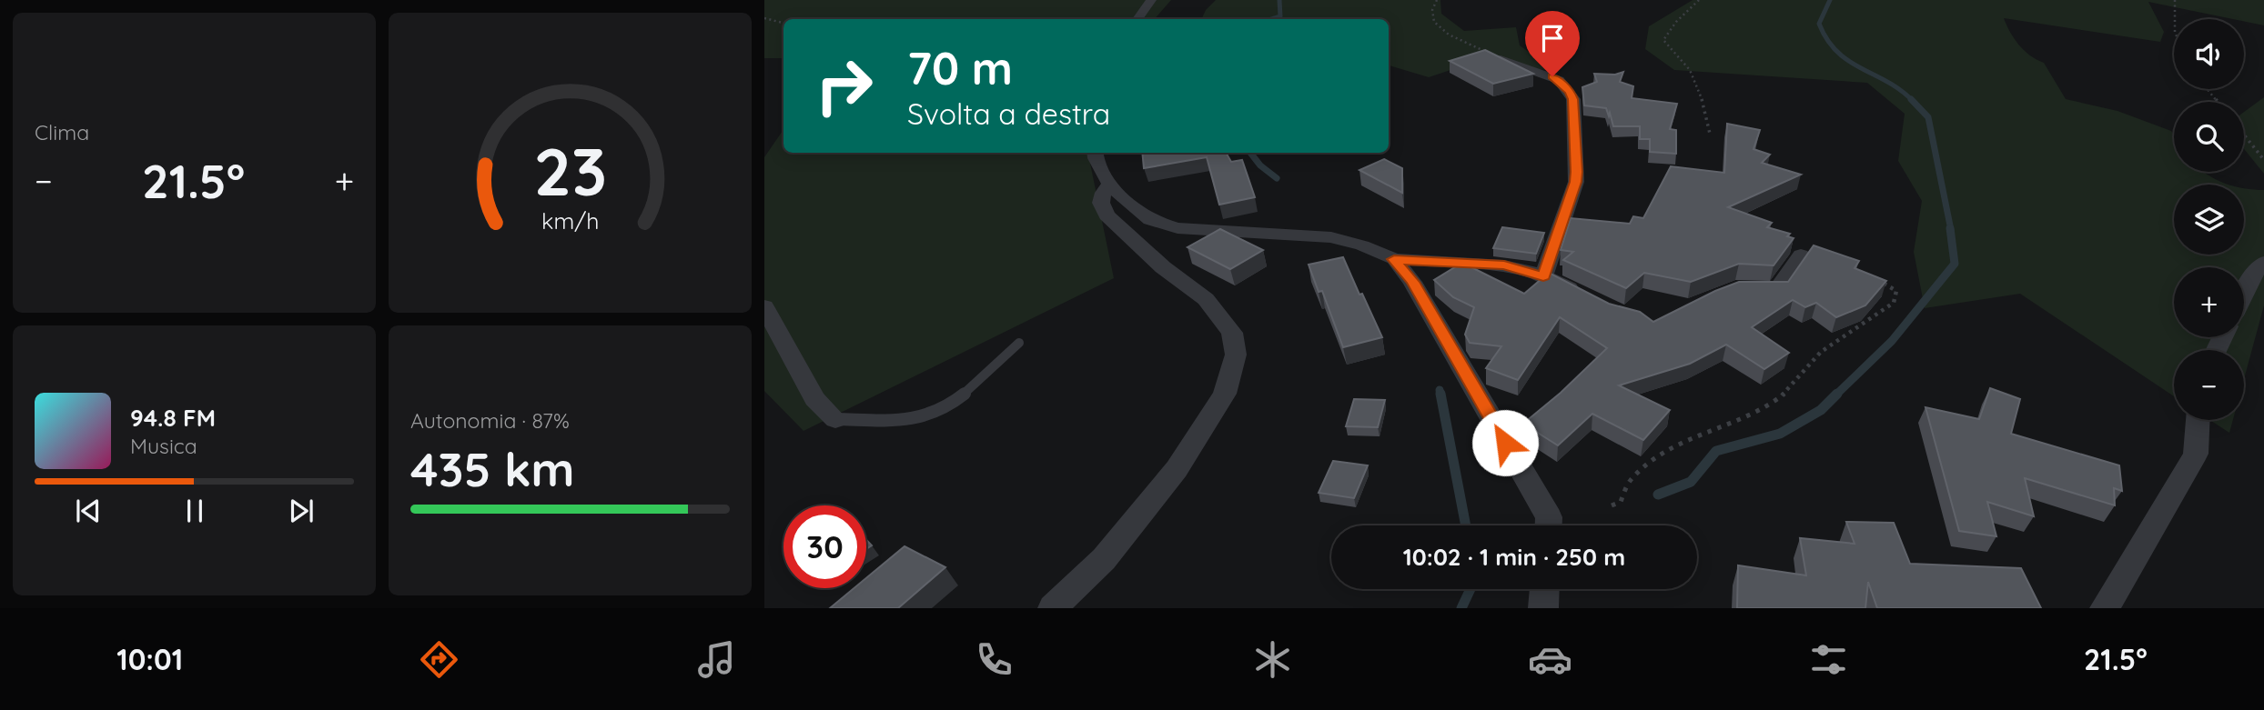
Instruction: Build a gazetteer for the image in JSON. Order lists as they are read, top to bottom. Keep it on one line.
{"page":{"tile":["Clima",["Autonomia · 87%","435 km"]],"map_buttons":["+","−"],"turn":["70 m","Svolta a destra"],"heat":["−","21.5°","+"],"song":["94.8 FM","Musica"],"limit":"30","trip":"10:02 · 1 min · 250 m","tabs":["10:01","21.5°"],"gauge":["23","km/h"]}}
